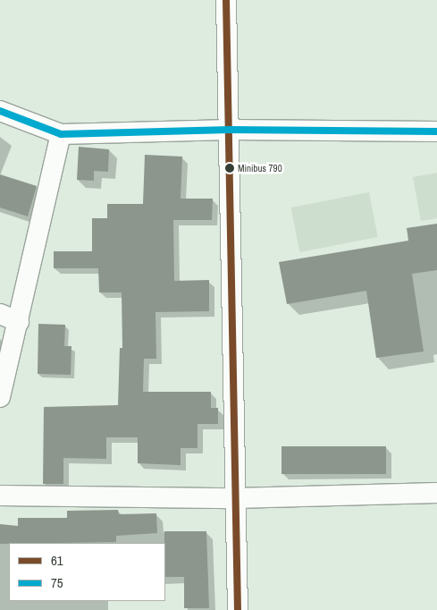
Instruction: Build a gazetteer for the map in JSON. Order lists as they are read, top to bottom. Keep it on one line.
{"places":["Minibus 790"],"lines":["transit line 61","transit line 75"],"legend":["61","75"]}
